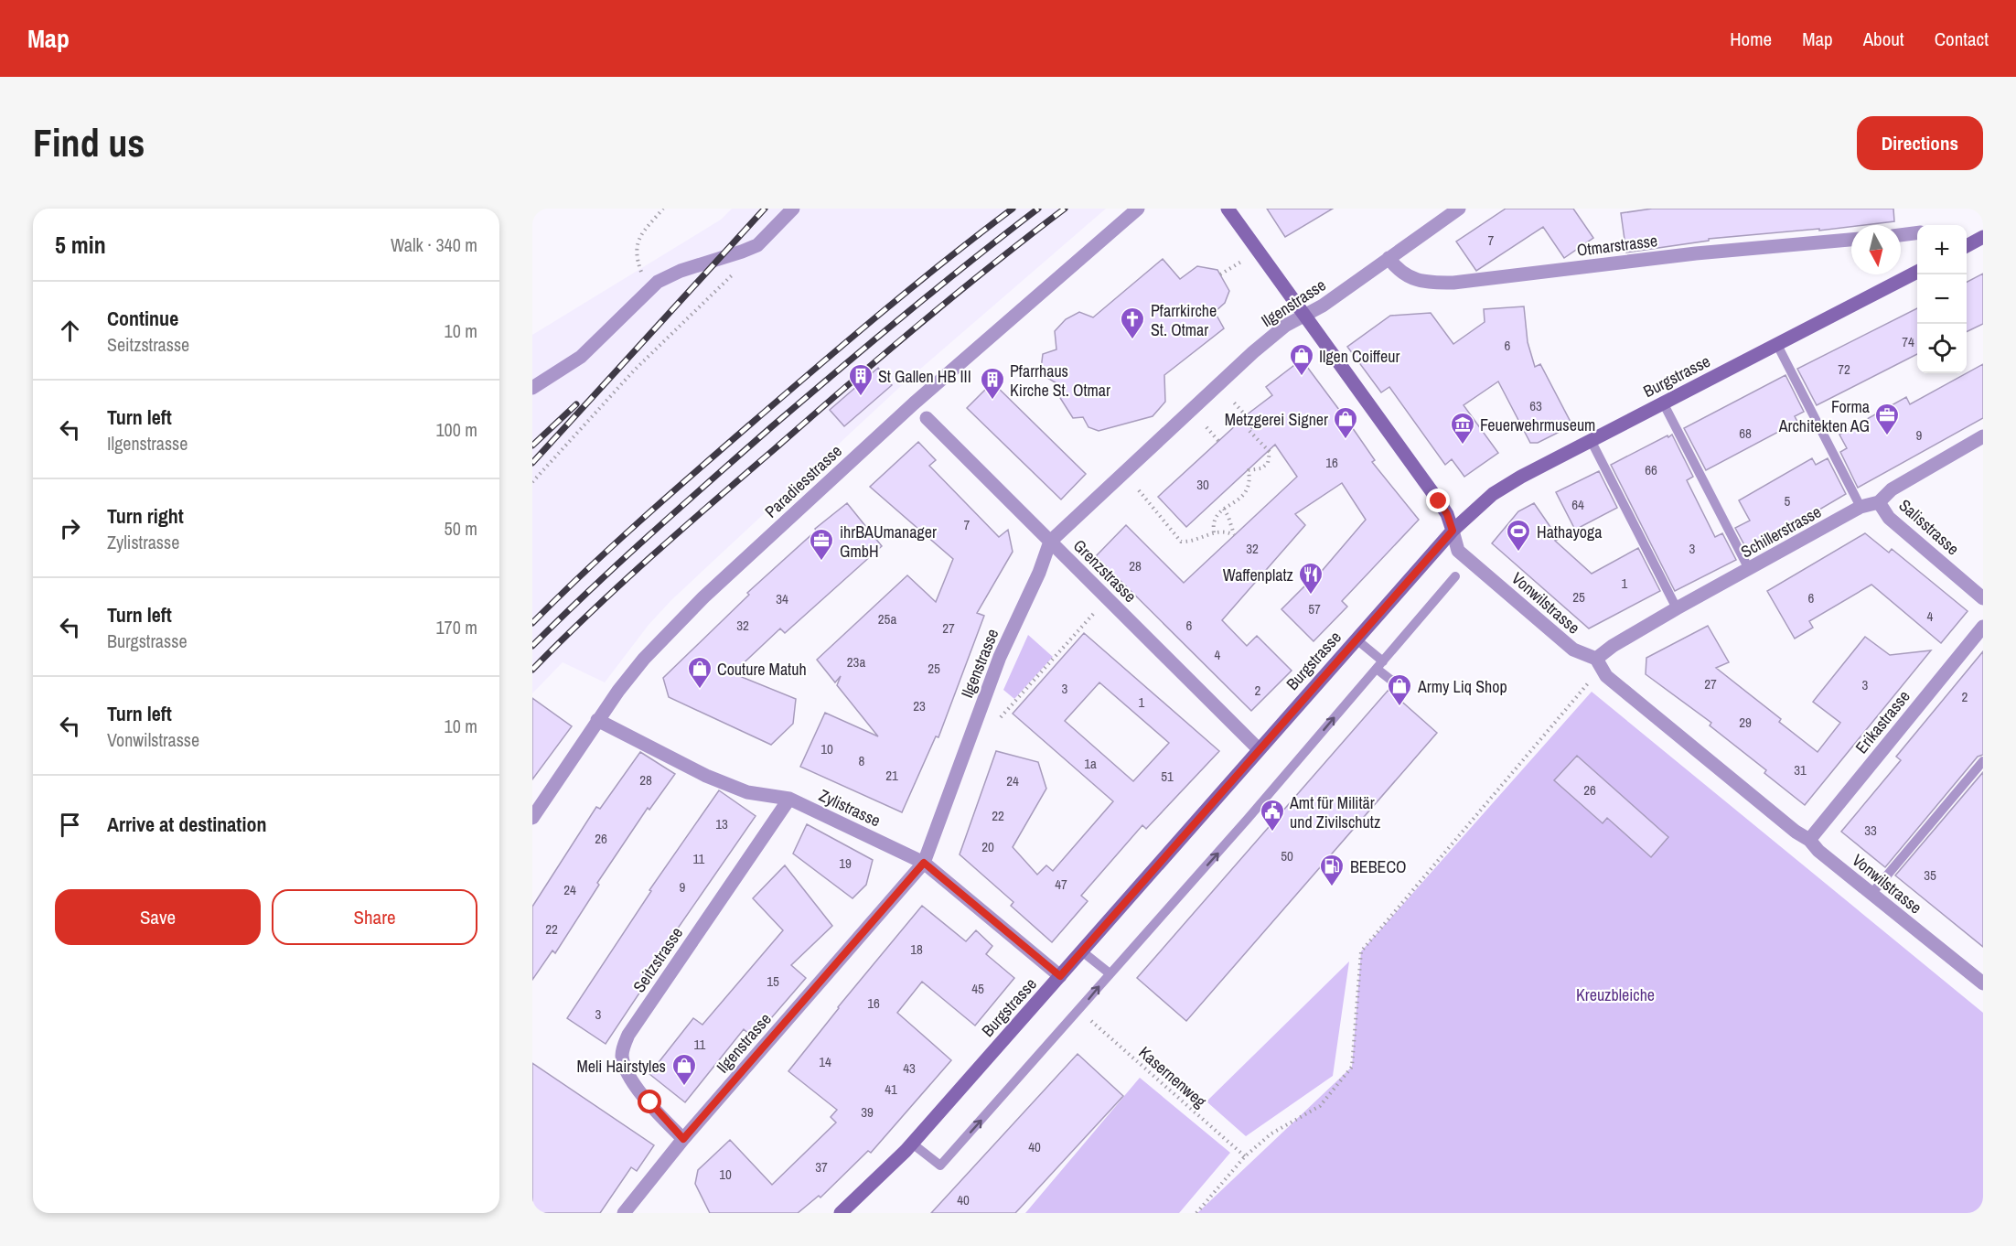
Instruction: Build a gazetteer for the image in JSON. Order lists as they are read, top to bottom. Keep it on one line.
{"streets":{"main road":["Burgstrasse","Vonwilstrasse"],"street":["Otmarstrasse","Ilgenstrasse","Paradiesstrasse","Salisstrasse","Schillerstrasse","Grenzstrasse","Erikastrasse","Zylistrasse","Seitzstrasse"],"path":["Kasernenweg"]},"crossings":[["Otmarstrasse","Ilgenstrasse"],["Ilgenstrasse","Grenzstrasse"],["Ilgenstrasse","Vonwilstrasse"],["Ilgenstrasse","Zylistrasse"],["Ilgenstrasse","Seitzstrasse"],["Burgstrasse","Grenzstrasse"],["Burgstrasse","Vonwilstrasse"],["Burgstrasse","Zylistrasse"],["Paradiesstrasse","Zylistrasse"],["Salisstrasse","Schillerstrasse"],["Schillerstrasse","Vonwilstrasse"],["Vonwilstrasse","Erikastrasse"],["Zylistrasse","Seitzstrasse"]],"parks":["Kreuzbleiche"],"places":{"church":["Pfarrkirche St. Otmar"],"shop":["Ilgen Coiffeur","Metzgerei Signer","Couture Matuh","Army Liq Shop","Meli Hairstyles"],"building":["St Gallen HB III","Pfarrhaus Kirche St. Otmar"],"office":["Forma Architekten AG","ihrBAUmanager GmbH"],"museum":["Feuerwehrmuseum"],"sports":["Hathayoga"],"restaurant":["Waffenplatz"],"public building":["Amt für Militär und Zivilschutz"],"fuel station":["BEBECO"]},"house_numbers":["7","74","6","72","63","68","9","16","66","30","5","64","7","32","3","28","1","25","6","34","57","4","25a","32","6","27","4","23a","25","27","3","3","2","2","1","23","29","10","8","1a","31","21","51","28","24","26","22","13","33","26","20","50","11","19","35","47","9","24","22","18","15","45","16","3","11","14","43","41","39","40","37","10","40"],"north":"bottom","page":{"header":"Map","nav":["Home","Map","About","Contact"],"buttons":["Directions",["Save","Share"]],"title":"Find us","heading":["5 min","Walk · 340 m"],"map_buttons":["+","−"],"list":[["Continue","Seitzstrasse","10 m"],["Turn left","Ilgenstrasse","100 m"],["Turn right","Zylistrasse","50 m"],["Turn left","Burgstrasse","170 m"],["Turn left","Vonwilstrasse","10 m"],"Arrive at destination"]}}
